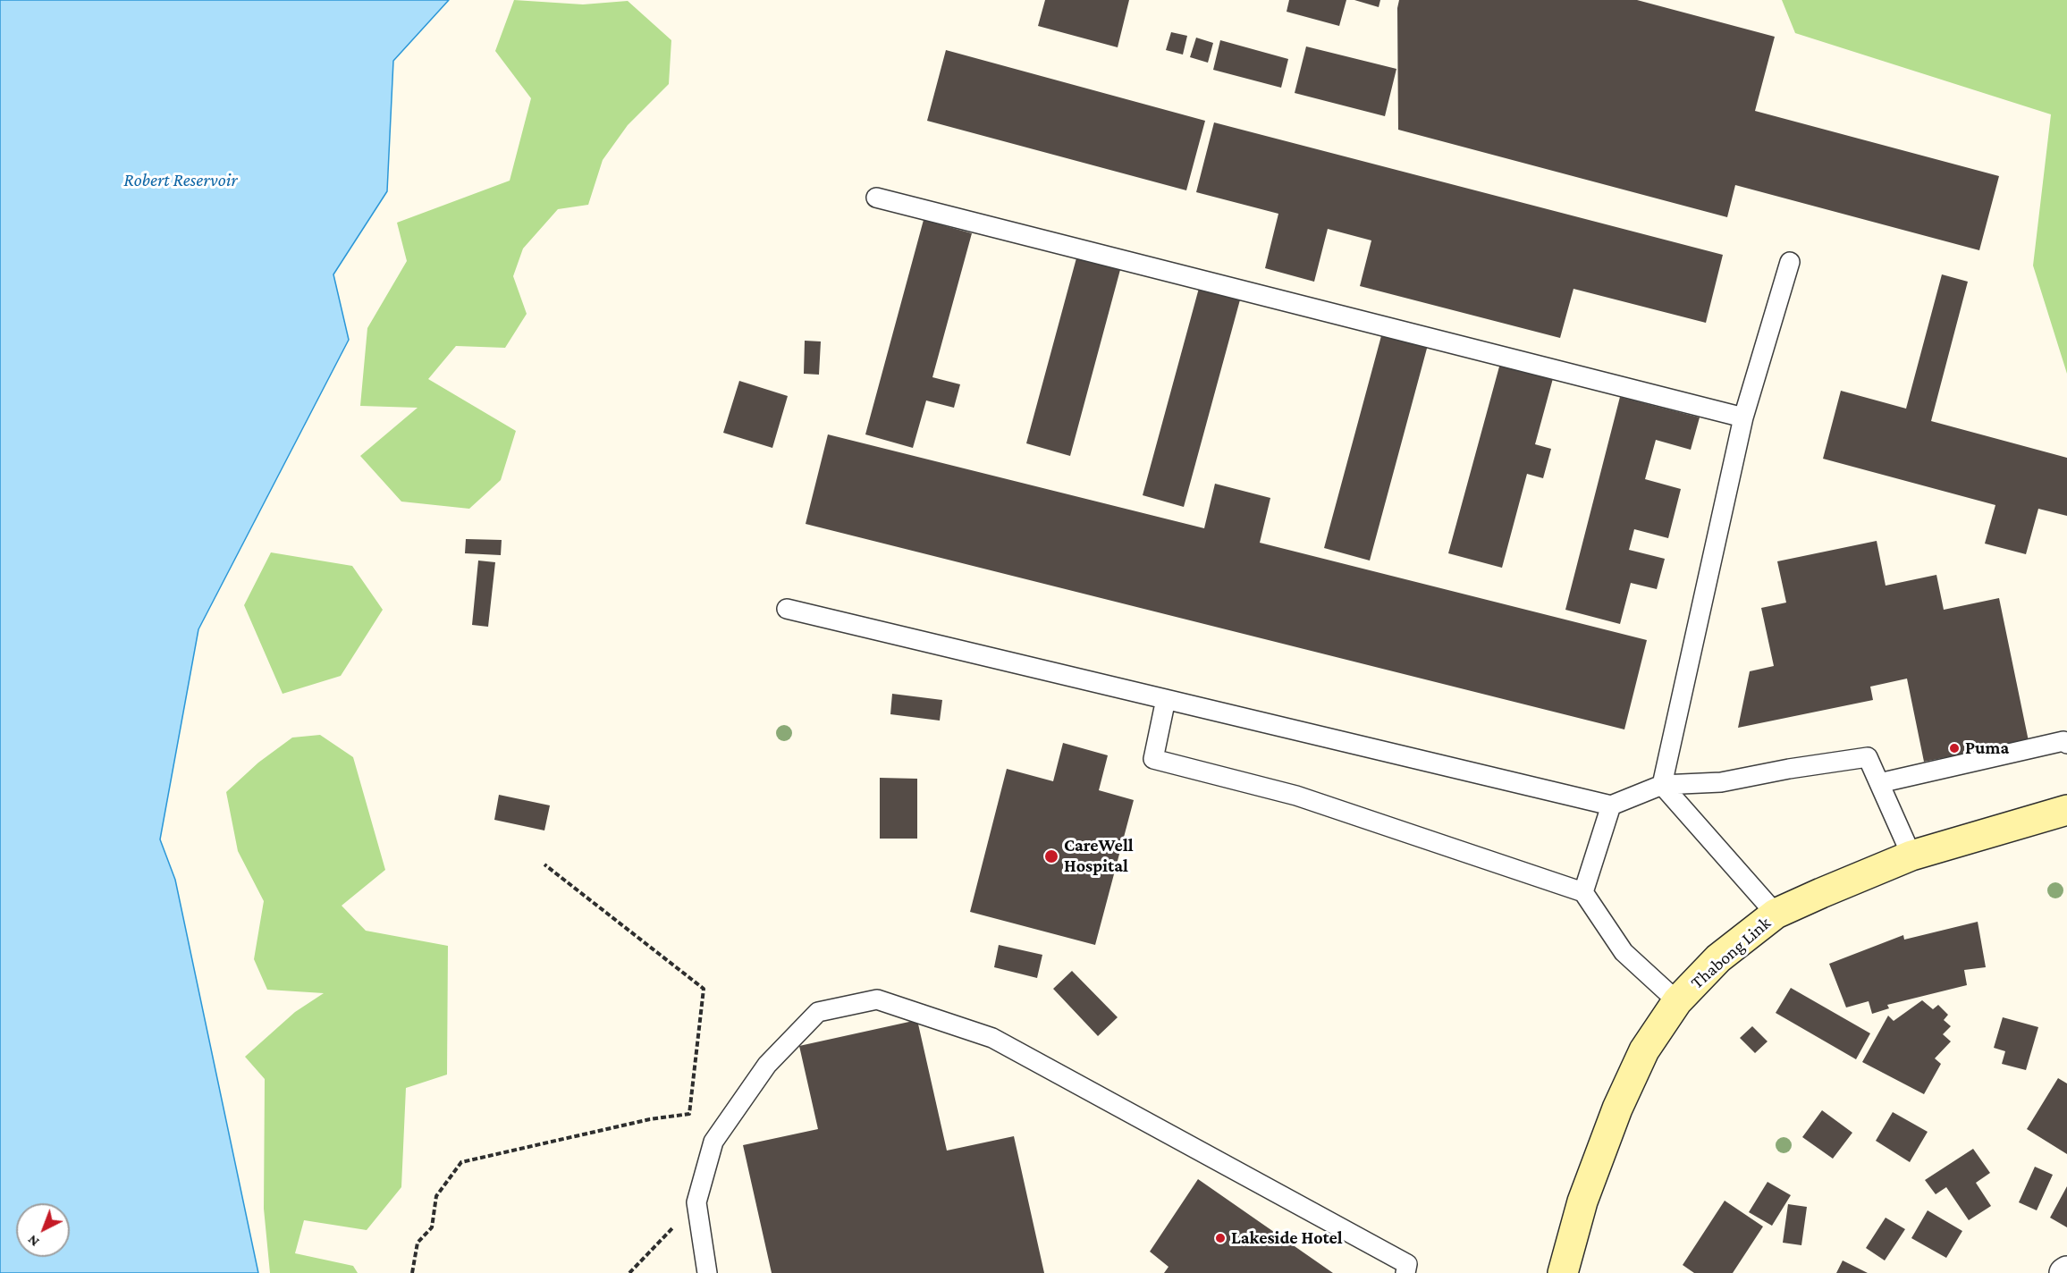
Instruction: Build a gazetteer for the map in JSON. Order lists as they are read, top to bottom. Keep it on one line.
{"streets":{"main road":["Thabong Link"]},"water":["Robert Reservoir"],"places":["Puma","CareWell Hospital","Lakeside Hotel"],"north":"bottom left"}
